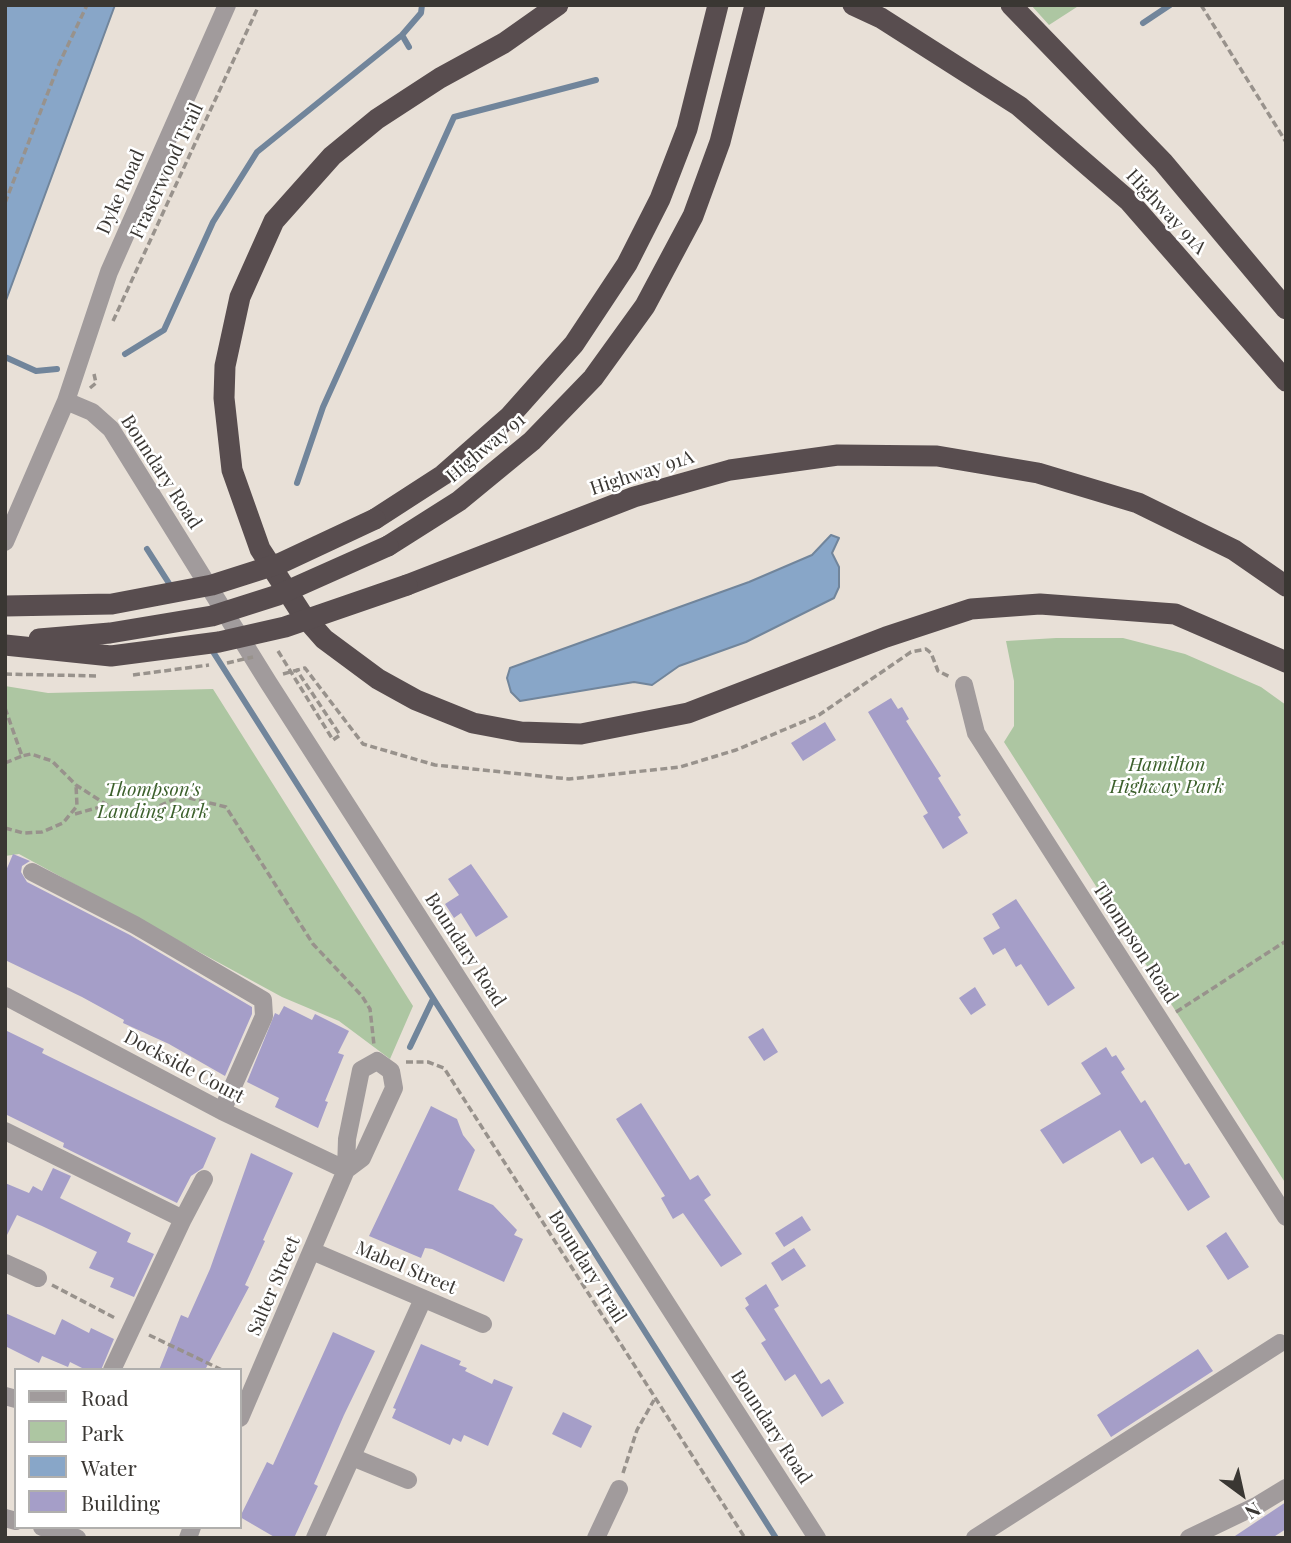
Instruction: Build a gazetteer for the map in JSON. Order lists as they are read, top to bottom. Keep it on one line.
{"streets":{"highway":["Highway 91A","Highway 91"],"street":["Dyke Road","Boundary Road","Thompson Road","Dockside Court","Mabel Street","Salter Street"],"path":["Fraserwood Trail","Boundary Trail"]},"crossings":[["Dyke Road","Boundary Road"],["Highway 91A","Highway 91"],["Dockside Court","Salter Street"],["Boundary Trail","Salter Street"],["Mabel Street","Salter Street"]],"parks":["Hamilton Highway Park","Thompson's Landing Park"],"legend":["Road","Park","Water","Building"],"north":"bottom right"}
